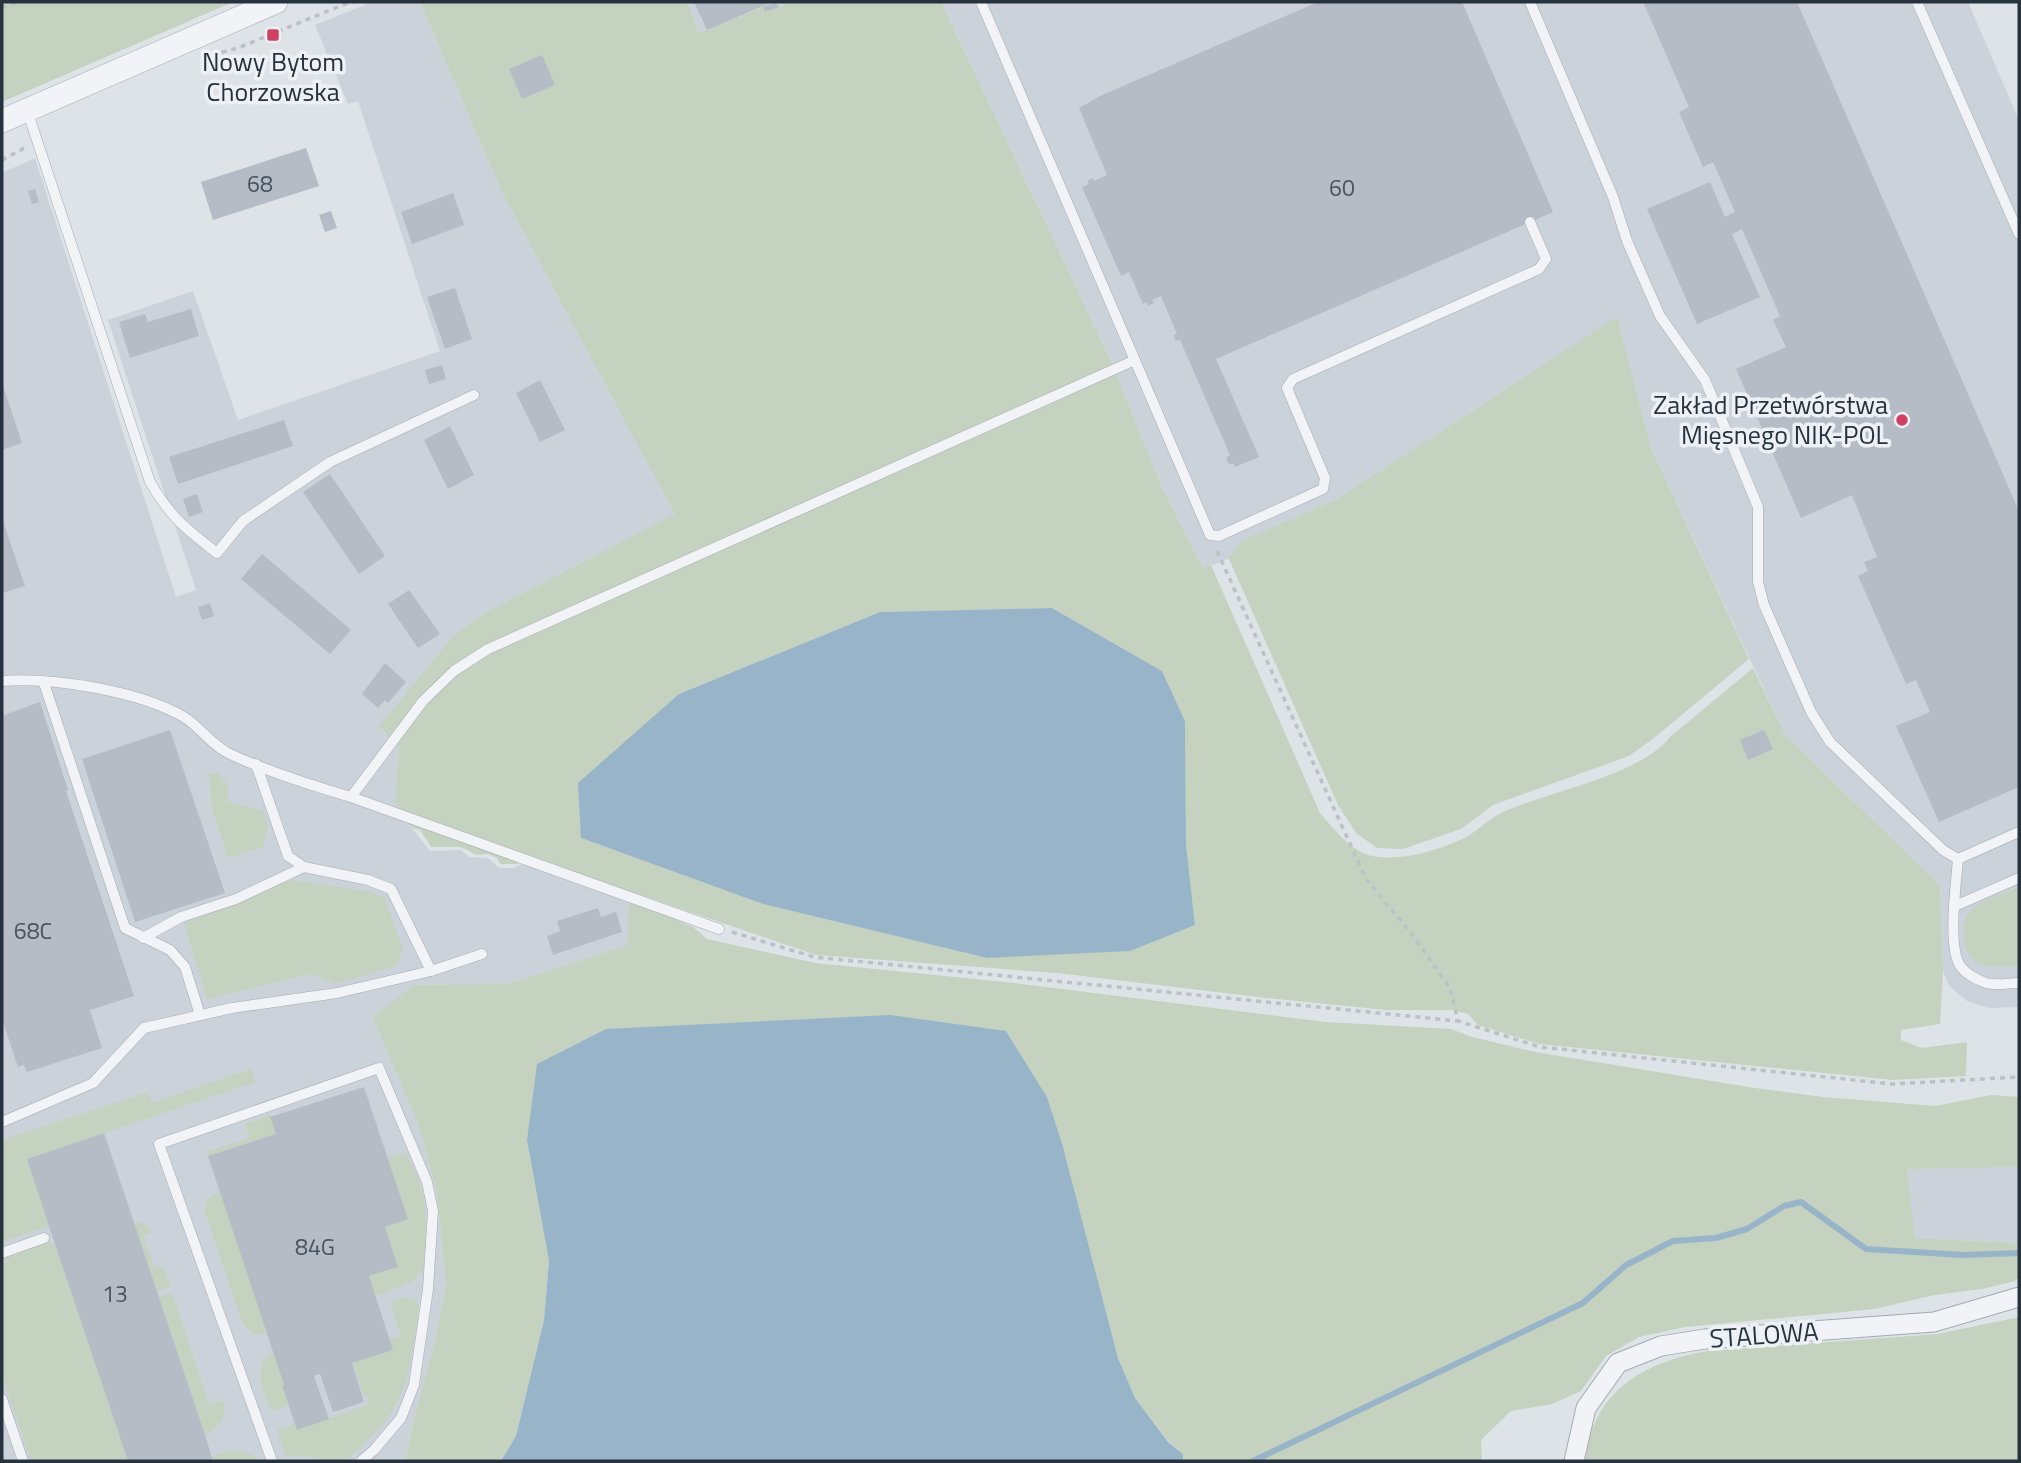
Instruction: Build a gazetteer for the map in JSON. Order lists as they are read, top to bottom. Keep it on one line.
{"streets":{"street":["STALOWA"]},"places":{"transit":["Nowy Bytom Chorzowska"],"other":["Zakład Przetwórstwa Mięsnego NIK-POL"]},"house_numbers":["68","60","68C","84G","13"]}
